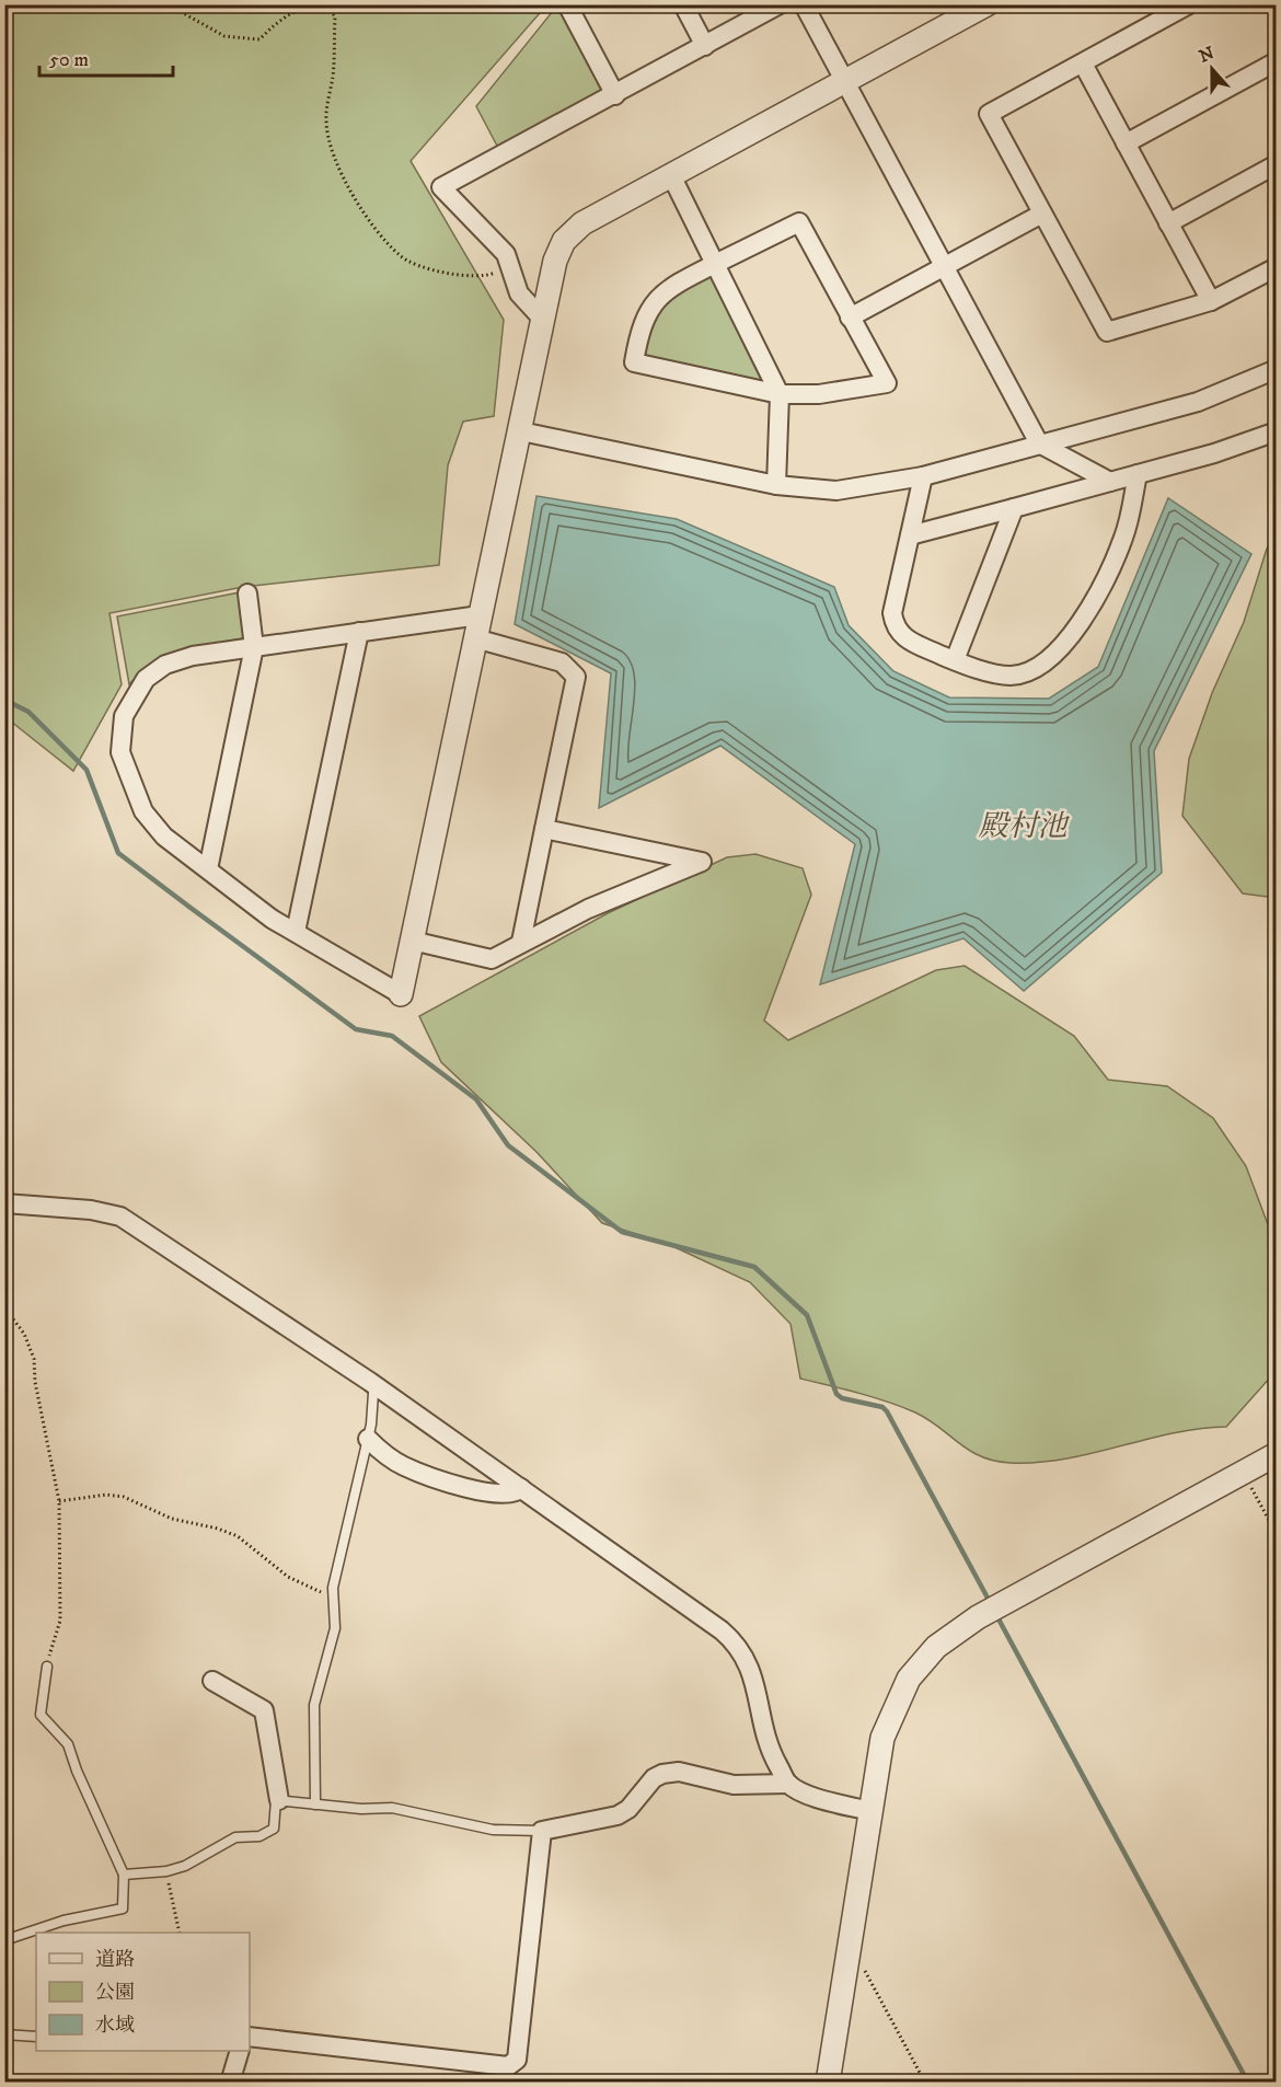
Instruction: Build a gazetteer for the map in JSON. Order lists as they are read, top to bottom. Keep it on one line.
{"water":["殿村池"],"legend":["道路","公園","水域"],"scale_bar":"50 m","north":"top"}
